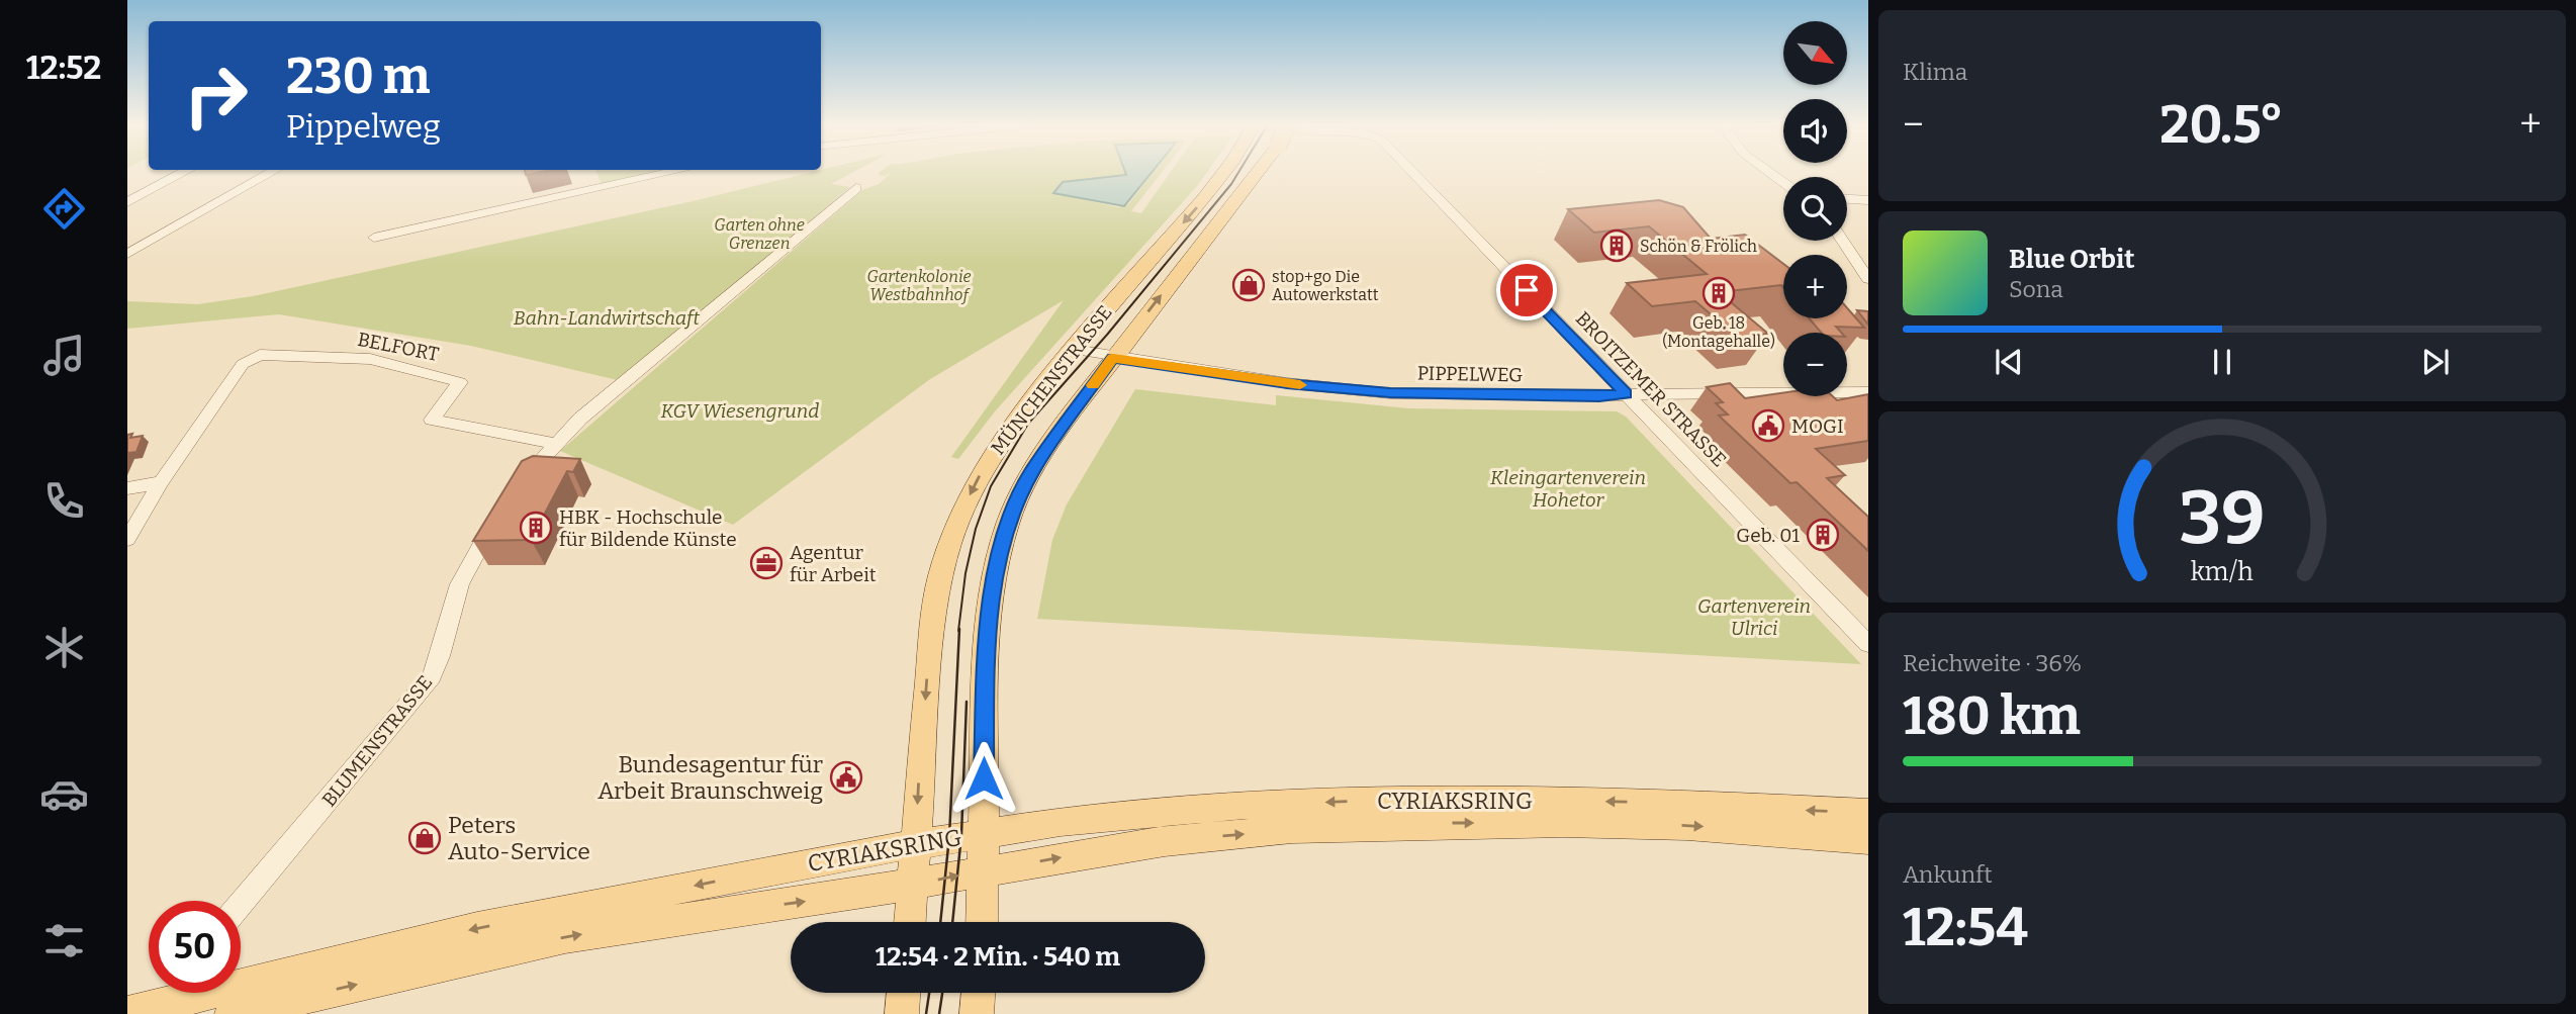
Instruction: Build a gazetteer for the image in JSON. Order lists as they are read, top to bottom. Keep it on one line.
{"streets":{"main road":["MÜNCHENSTRASSE","CYRIAKSRING"],"street":["BELFORT","PIPPELWEG","BROITZEMER STRASSE","BLUMENSTRASSE"]},"crossings":[["PIPPELWEG","MÜNCHENSTRASSE"],["PIPPELWEG","BROITZEMER STRASSE"],["MÜNCHENSTRASSE","CYRIAKSRING"]],"parks":["Garten ohne Grenzen","Gartenkolonie Westbahnhof","Bahn-Landwirtschaft","KGV Wiesengrund","Kleingartenverein Hohetor","Gartenverein Ulrici"],"places":{"building":["Schön & Frölich","Geb. 18 (Montagehalle)","HBK - Hochschule für Bildende Künste","Geb. 01"],"shop":["stop+go Die Autowerkstatt","Peters Auto-Service"],"public building":["MOGI","Bundesagentur für Arbeit Braunschweig"],"office":["Agentur für Arbeit"]},"north":"bottom right","page":{"tabs":"12:52","tile":["Klima",["Reichweite · 36%","180 km"],["Ankunft","12:54"]],"map_buttons":["+","−"],"turn":["230 m","Pippelweg"],"heat":["−","20.5°","+"],"song":["Blue Orbit","Sona"],"limit":"50","trip":"12:54 · 2 Min. · 540 m","gauge":["39","km/h"]}}
